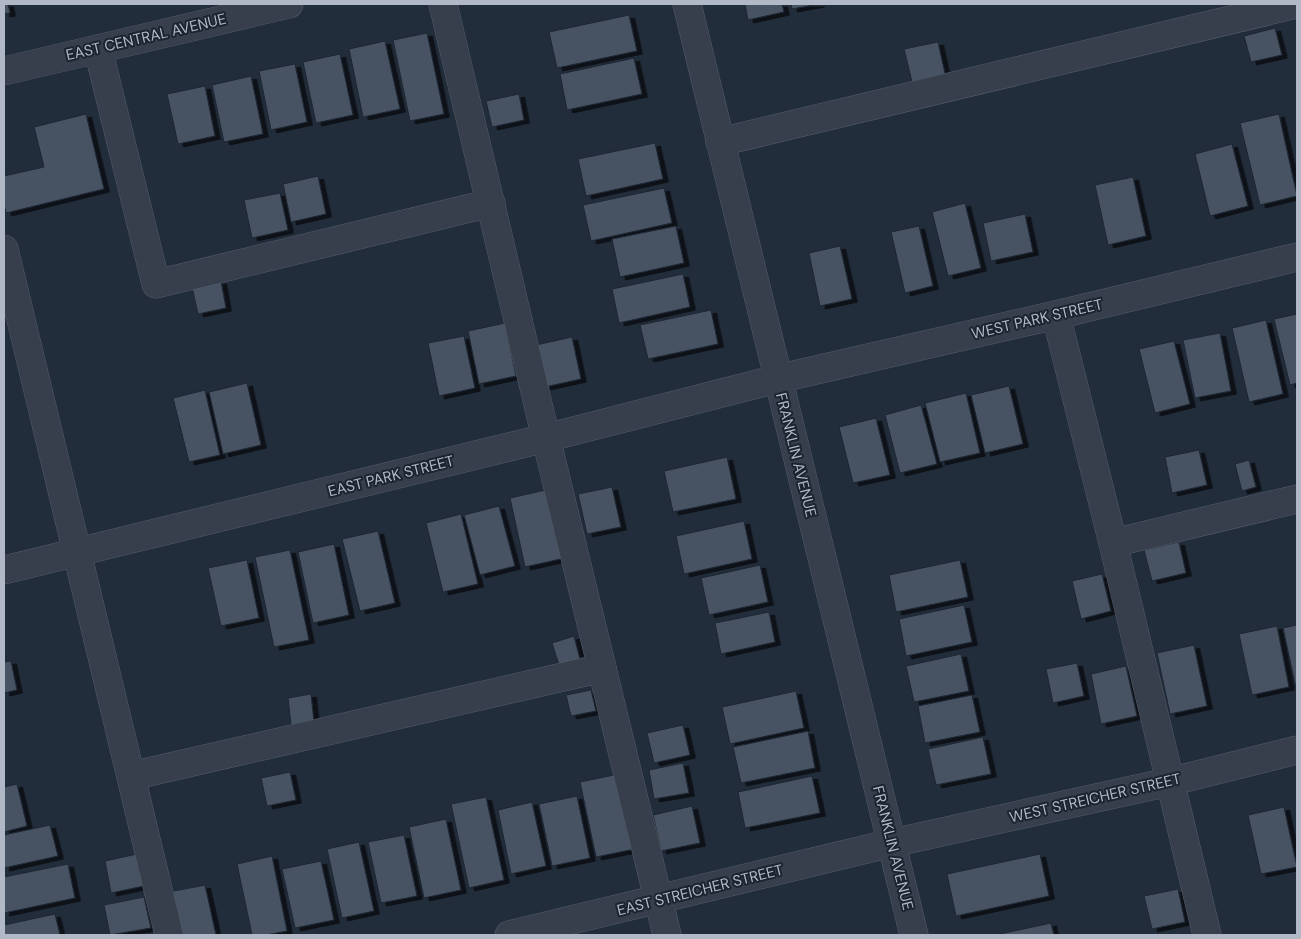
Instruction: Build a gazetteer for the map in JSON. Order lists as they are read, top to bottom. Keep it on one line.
{"streets":{"street":["EAST CENTRAL AVENUE","WEST PARK STREET","FRANKLIN AVENUE","EAST PARK STREET","WEST STREICHER STREET","EAST STREICHER STREET"]},"crossings":[["WEST PARK STREET","FRANKLIN AVENUE"],["WEST PARK STREET","EAST PARK STREET"],["FRANKLIN AVENUE","EAST PARK STREET"],["FRANKLIN AVENUE","WEST STREICHER STREET"],["FRANKLIN AVENUE","EAST STREICHER STREET"],["WEST STREICHER STREET","EAST STREICHER STREET"]]}
